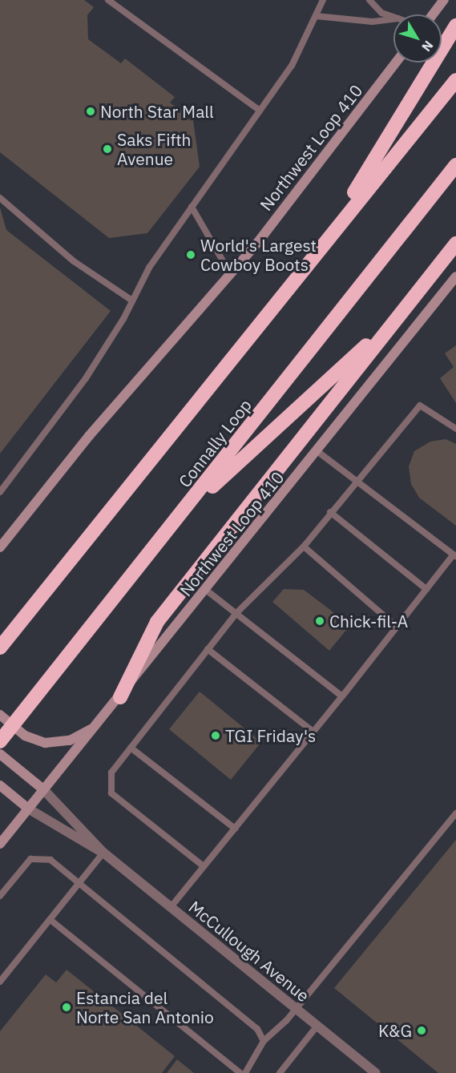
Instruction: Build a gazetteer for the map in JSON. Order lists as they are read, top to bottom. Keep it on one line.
{"streets":{"highway":["Connally Loop"],"main road":["Northwest Loop 410","McCullough Avenue"]},"crossings":[["Northwest Loop 410","McCullough Avenue"]],"places":["North Star Mall","Saks Fifth Avenue","World's Largest Cowboy Boots","Chick-fil-A","TGI Friday's","Estancia del Norte San Antonio","K&G"],"north":"bottom right"}
